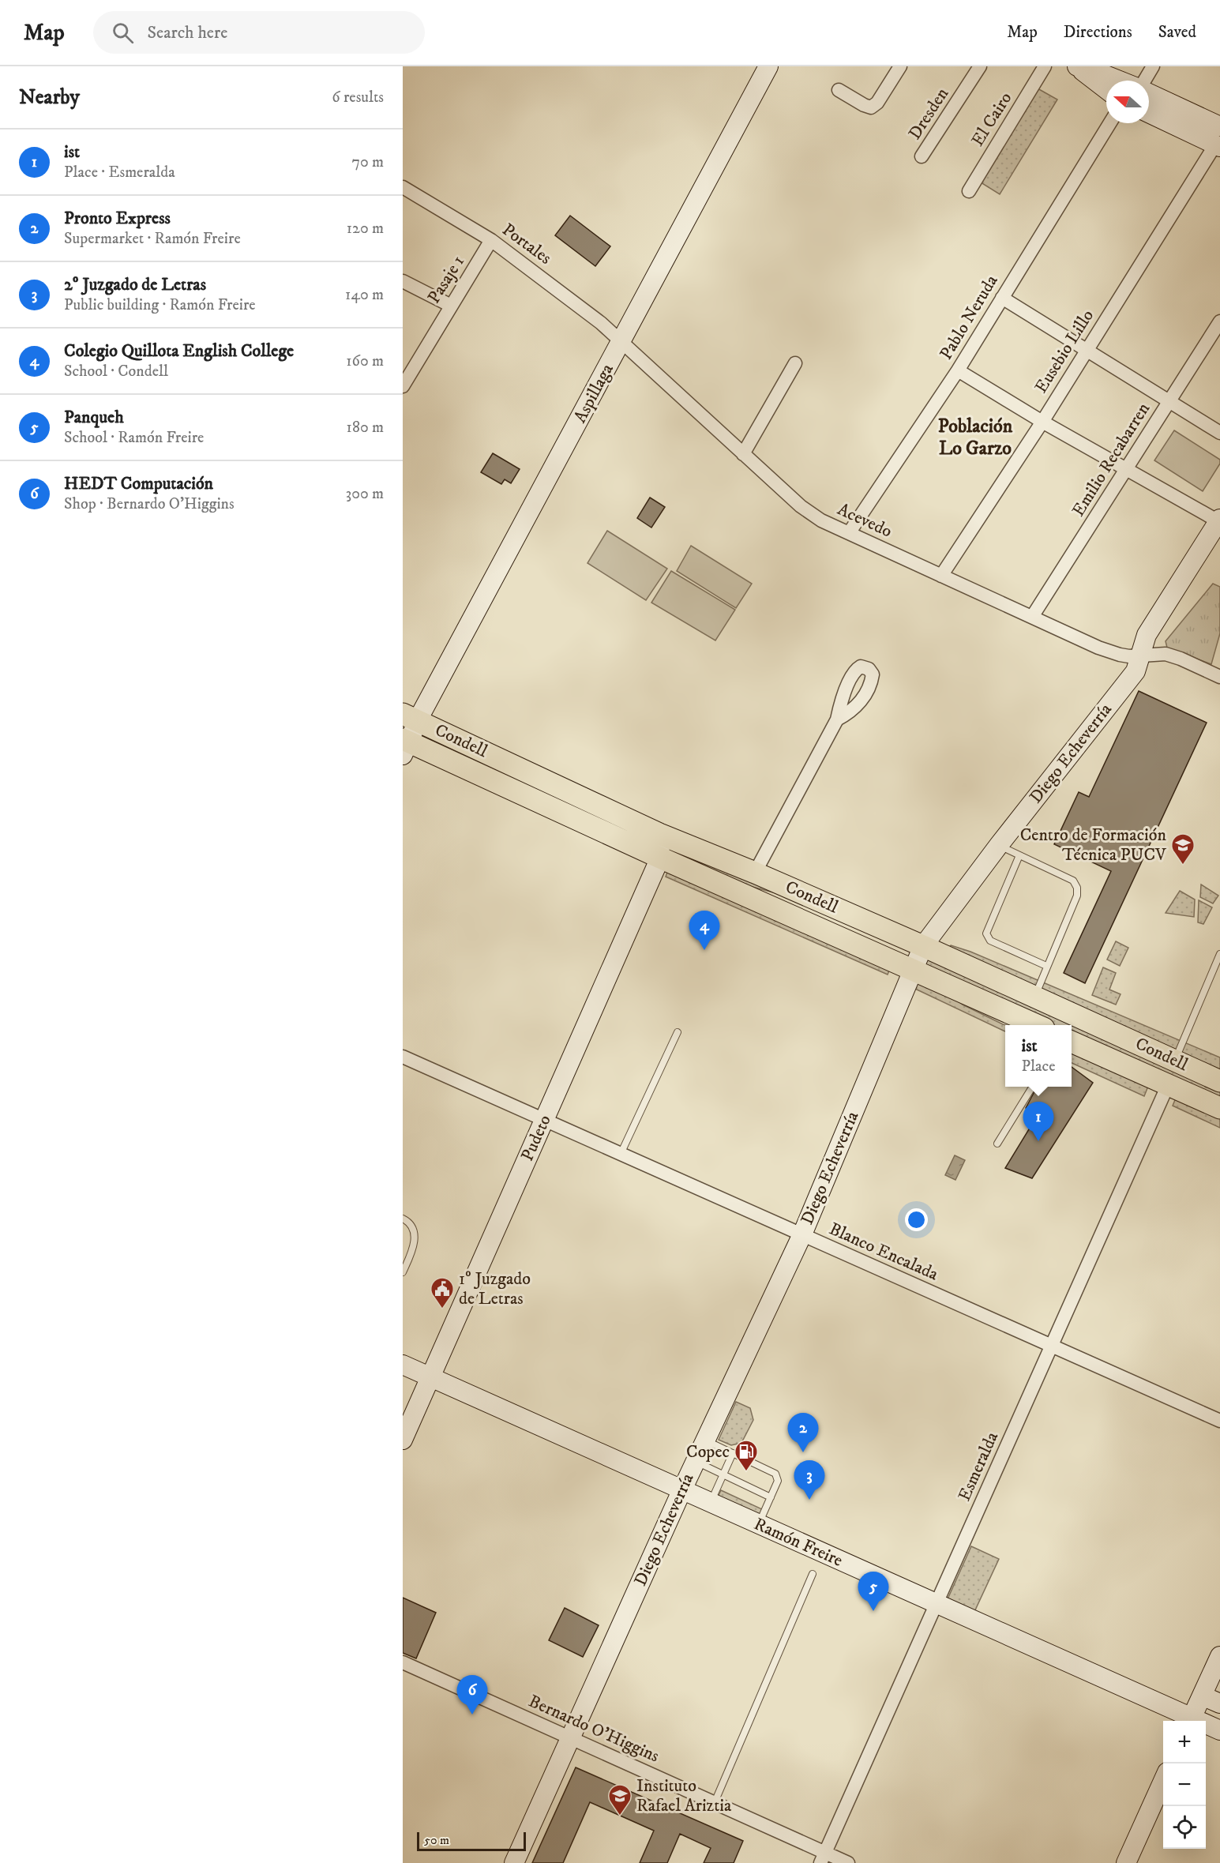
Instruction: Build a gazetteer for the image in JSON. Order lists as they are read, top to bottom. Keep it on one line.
{"streets":{"main road":["Condell"],"street":["Dresden","El Cairo","Portales","Pasaje 1","Pablo Neruda","Eusebio Lillo","Aspillaga","Emilio Recabarren","Acevedo","Diego Echeverría","Pudeto","Blanco Encalada","Esmeralda","Ramón Freire","Bernardo O'Higgins"]},"crossings":[["Portales","Pasaje 1"],["Portales","Aspillaga"],["Portales","Acevedo"],["Pablo Neruda","Acevedo"],["Eusebio Lillo","Acevedo"],["Aspillaga","Acevedo"],["Aspillaga","Condell"],["Emilio Recabarren","Acevedo"],["Acevedo","Diego Echeverría"],["Condell","Diego Echeverría"],["Condell","Pudeto"],["Condell","Esmeralda"],["Diego Echeverría","Blanco Encalada"],["Diego Echeverría","Ramón Freire"],["Diego Echeverría","Bernardo O'Higgins"],["Pudeto","Blanco Encalada"],["Pudeto","Ramón Freire"],["Blanco Encalada","Esmeralda"],["Esmeralda","Ramón Freire"],["Esmeralda","Bernardo O'Higgins"]],"districts":["Población Lo Garzo"],"places":{"school or university":["Centro de Formación Técnica PUCV","Instituto Rafael Ariztia"],"public building":["1º Juzgado de Letras"],"fuel station":["Copec"]},"scale_bar":"50 m","north":"left","page":{"header":"Map","search":"Search here","nav":["Map","Directions","Saved"],"heading":["Nearby","6 results"],"list":[{"mark":"1","name":"ist","note":"Place · Esmeralda","value":"70 m"},{"mark":"2","name":"Pronto Express","note":"Supermarket · Ramón Freire","value":"120 m"},{"mark":"3","name":"2º Juzgado de Letras","note":"Public building · Ramón Freire","value":"140 m"},{"mark":"4","name":"Colegio Quillota English College","note":"School · Condell","value":"160 m"},{"mark":"5","name":"Panqueh","note":"School · Ramón Freire","value":"180 m"},{"mark":"6","name":"HEDT Computación","note":"Shop · Bernardo O'Higgins","value":"300 m"}],"pins":["4","1","2","3","5","6"],"popup":["ist","Place"],"map_buttons":["+","−"],"scale":"50 m"}}
